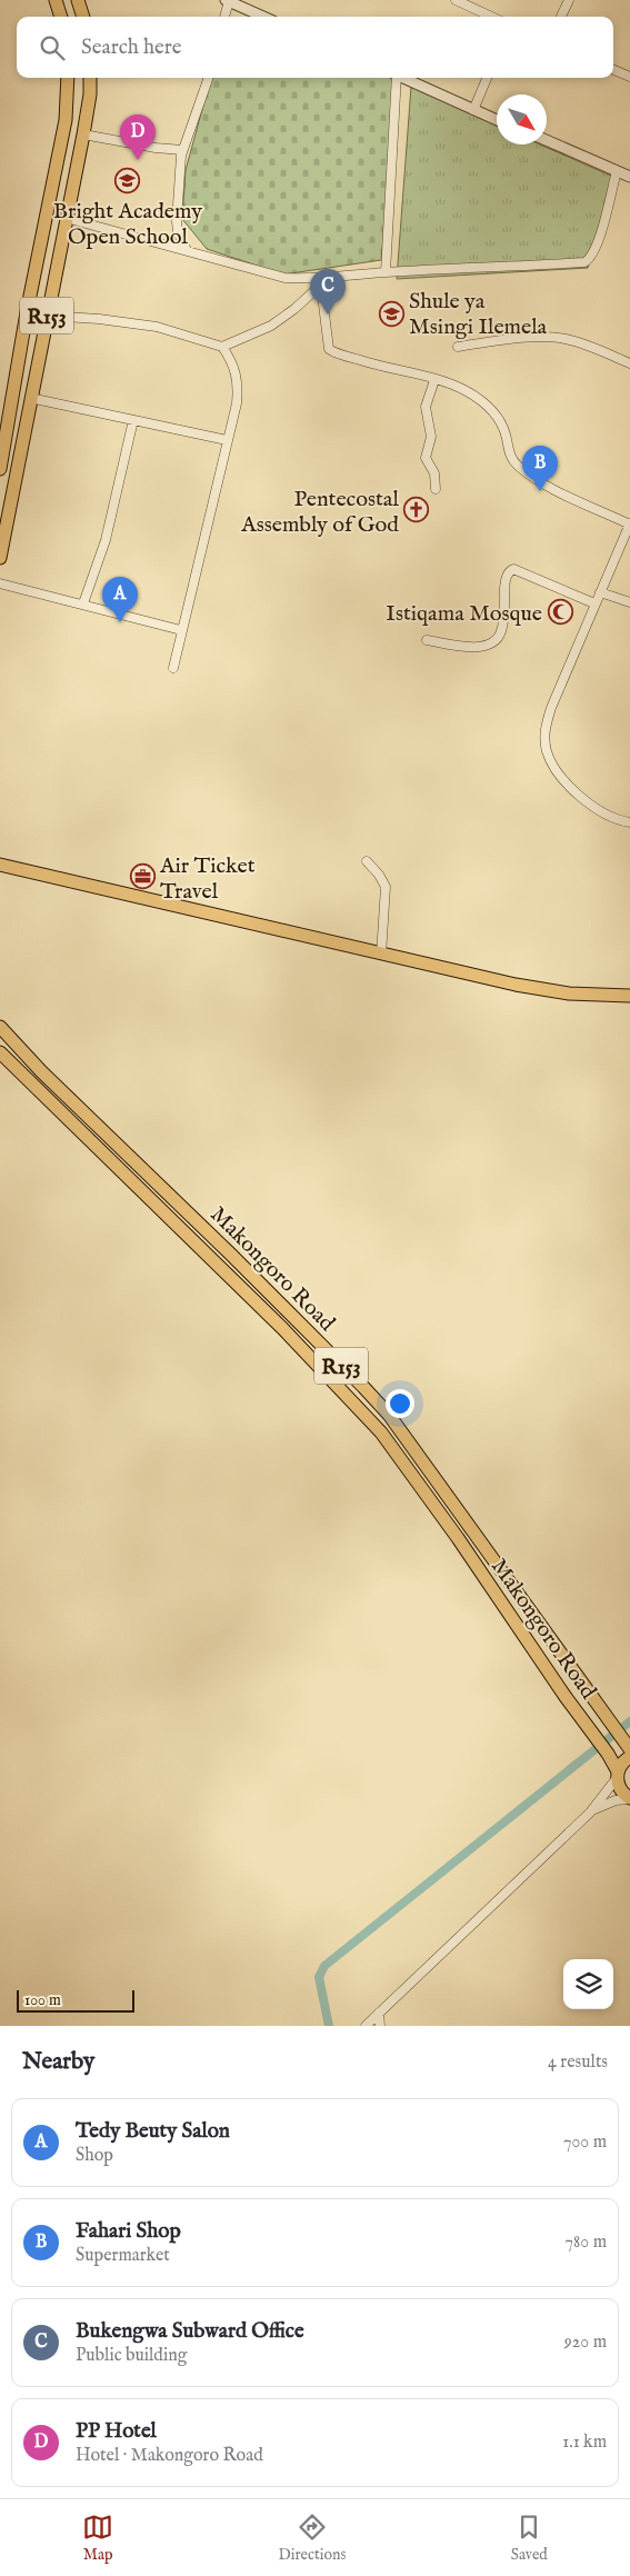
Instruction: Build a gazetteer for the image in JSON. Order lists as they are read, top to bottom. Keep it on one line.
{"streets":{"main road":["R153","Makongoro Road"]},"places":{"school or university":["Bright Academy Open School","Shule ya Msingi Ilemela"],"church":["Pentecostal Assembly of God"],"mosque":["Istiqama Mosque"],"office":["Air Ticket Travel"]},"scale_bar":"100 m","north":"bottom right","page":{"search":"Search here","pins":["D","C","B","A"],"scale":"100 m","heading":["Nearby","4 results"],"list":[{"mark":"A","name":"Tedy Beuty Salon","note":"Shop","value":"700 m"},{"mark":"B","name":"Fahari Shop","note":"Supermarket","value":"780 m"},{"mark":"C","name":"Bukengwa Subward Office","note":"Public building","value":"920 m"},{"mark":"D","name":"PP Hotel","note":"Hotel · Makongoro Road","value":"1.1 km"}],"nav":["Map","Directions","Saved"]}}
